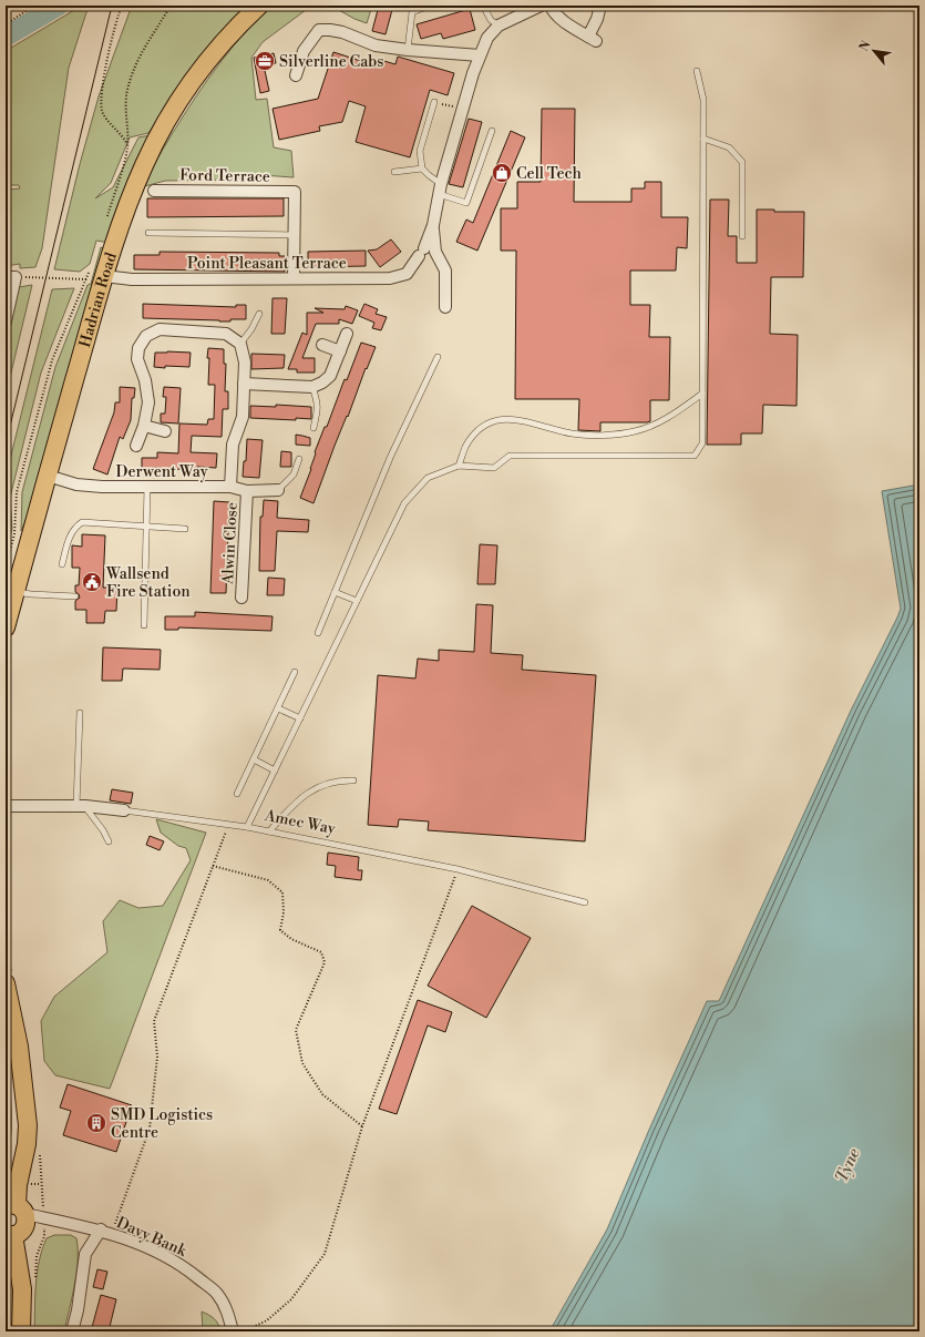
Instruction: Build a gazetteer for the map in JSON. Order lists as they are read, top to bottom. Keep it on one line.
{"streets":{"main road":["Hadrian Road"],"street":["Ford Terrace","Point Pleasant Terrace","Derwent Way","Alwin Close","Amec Way","Davy Bank"]},"crossings":[["Point Pleasant Terrace","Hadrian Road"],["Hadrian Road","Derwent Way"],["Derwent Way","Alwin Close"]],"water":["Tyne"],"places":{"office":["Silverline Cabs"],"shop":["Cell Tech"],"public building":["Wallsend Fire Station"],"building":["SMD Logistics Centre"]},"north":"top left"}
